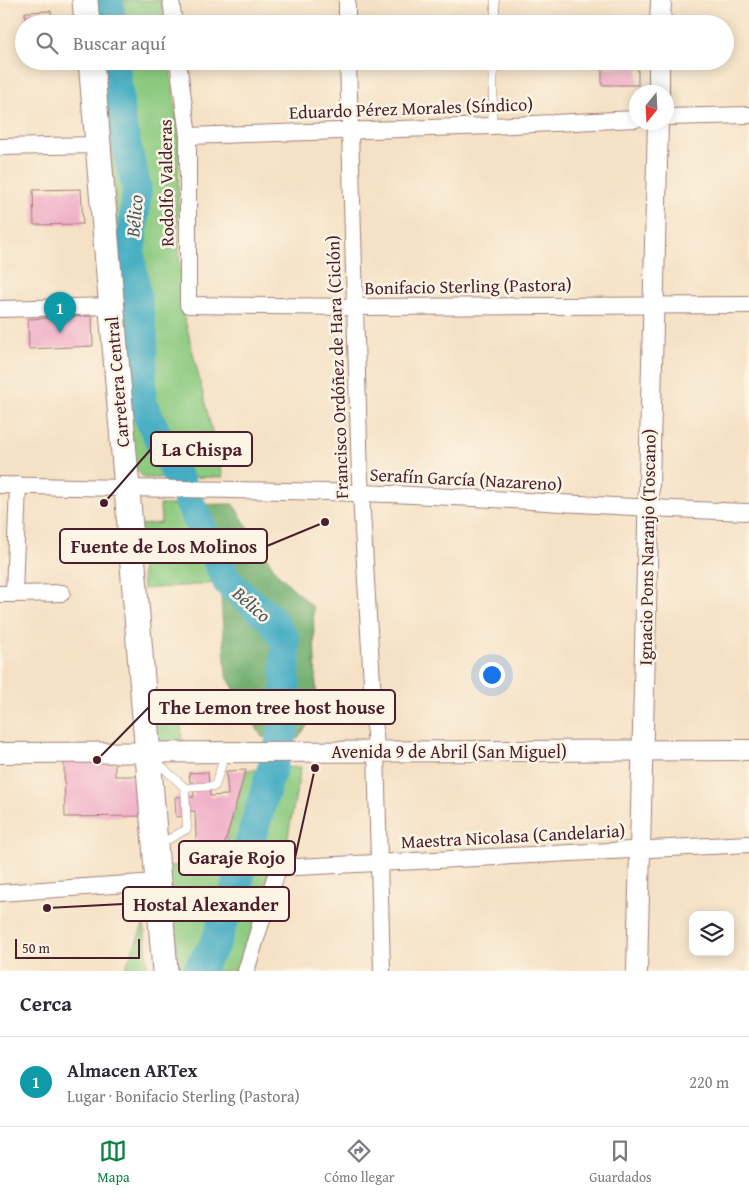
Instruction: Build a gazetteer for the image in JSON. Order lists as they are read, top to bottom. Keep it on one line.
{"streets":{"main road":["Carretera Central"],"street":["Eduardo Pérez Morales (Síndico)","Rodolfo Valderas","Bonifacio Sterling (Pastora)","Francisco Ordóñez de Hara (Ciclón)","Serafín García (Nazareno)","Ignacio Pons Naranjo (Toscano)","Avenida 9 de Abril (San Miguel)","Maestra Nicolasa (Candelaria)"]},"crossings":[["Eduardo Pérez Morales (Síndico)","Rodolfo Valderas"],["Eduardo Pérez Morales (Síndico)","Francisco Ordóñez de Hara (Ciclón)"],["Rodolfo Valderas","Bonifacio Sterling (Pastora)"],["Bonifacio Sterling (Pastora)","Francisco Ordóñez de Hara (Ciclón)"],["Bonifacio Sterling (Pastora)","Ignacio Pons Naranjo (Toscano)"],["Francisco Ordóñez de Hara (Ciclón)","Serafín García (Nazareno)"],["Francisco Ordóñez de Hara (Ciclón)","Avenida 9 de Abril (San Miguel)"],["Francisco Ordóñez de Hara (Ciclón)","Maestra Nicolasa (Candelaria)"],["Carretera Central","Serafín García (Nazareno)"],["Carretera Central","Avenida 9 de Abril (San Miguel)"],["Serafín García (Nazareno)","Ignacio Pons Naranjo (Toscano)"],["Ignacio Pons Naranjo (Toscano)","Avenida 9 de Abril (San Miguel)"],["Ignacio Pons Naranjo (Toscano)","Maestra Nicolasa (Candelaria)"]],"water":["Bélico"],"places":["La Chispa","Fuente de Los Molinos","The Lemon tree host house","Garaje Rojo","Hostal Alexander"],"scale_bar":"50 m","north":"bottom","page":{"search":"Buscar aquí","pins":"1","scale":"50 m","heading":"Cerca","list":[{"mark":"1","name":"Almacen ARTex","note":"Lugar · Bonifacio Sterling (Pastora)","value":"220 m"}],"nav":["Mapa","Cómo llegar","Guardados"]}}
